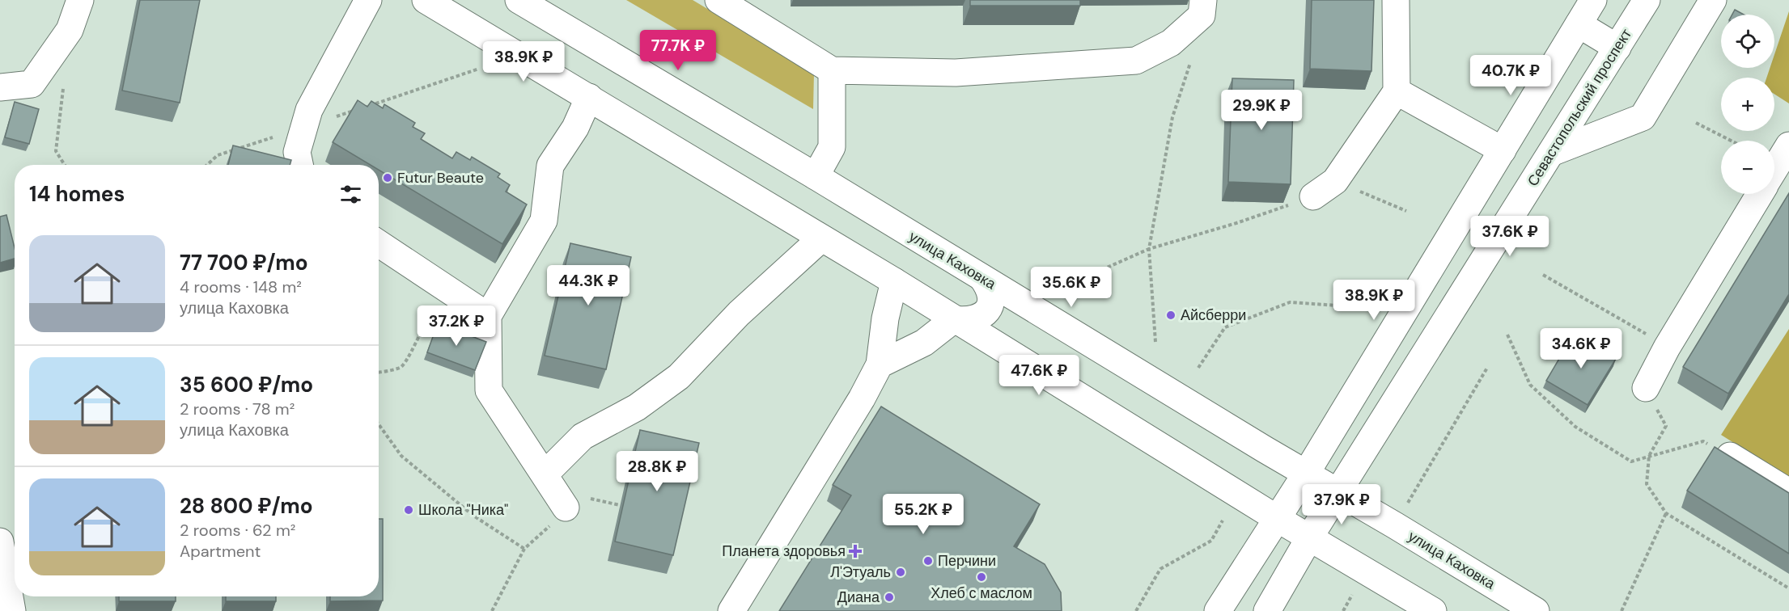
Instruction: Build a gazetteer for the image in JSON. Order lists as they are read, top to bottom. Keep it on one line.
{"streets":{"main road":["Севастопольский проспект","улица Каховка"]},"crossings":[["Севастопольский проспект","улица Каховка"]],"places":{"other":["Futur Beaute","Айсберри","Школа \"Ника\"","Перчини","Л'Этуаль","Хлеб с маслом","Диана"],"health":["Планета здоровья"]},"page":{"map_buttons":["+","−"],"price":["77.7K ₽","38.9K ₽","40.7K ₽","29.9K ₽","37.6K ₽","44.3K ₽","35.6K ₽","38.9K ₽","37.2K ₽","34.6K ₽","47.6K ₽","28.8K ₽","37.9K ₽","55.2K ₽"],"heading":"14 homes","list":[{"name":"77 700 ₽/mo","note":"4 rooms · 148 m² · улица Каховка"},{"name":"35 600 ₽/mo","note":"2 rooms · 78 m² · улица Каховка"},{"name":"28 800 ₽/mo","note":"2 rooms · 62 m² · Apartment"}]}}
